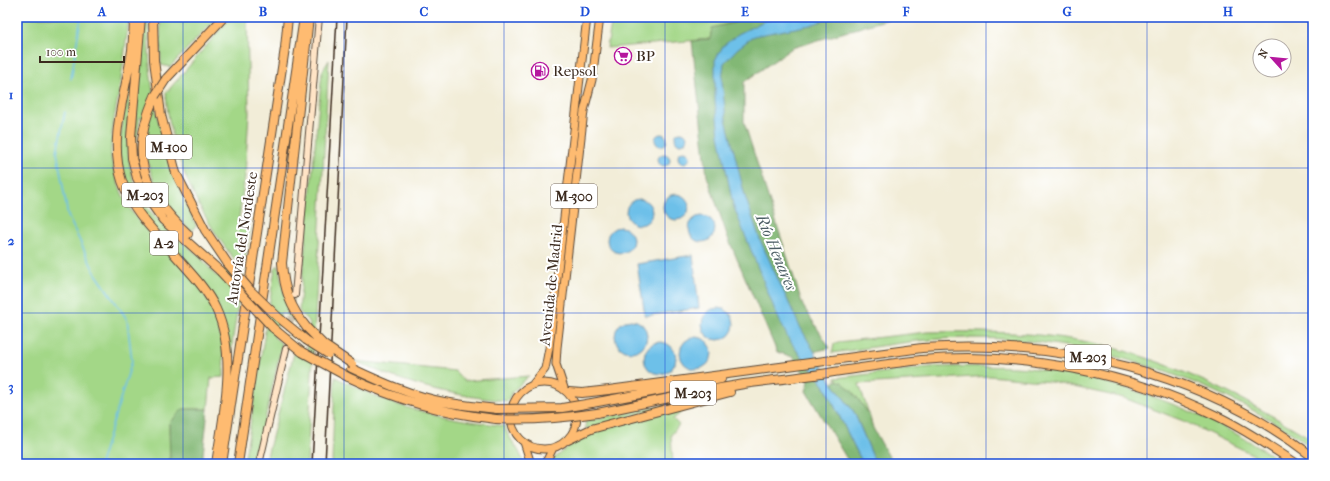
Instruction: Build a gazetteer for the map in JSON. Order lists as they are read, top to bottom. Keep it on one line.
{"streets":{"highway":["M-100","M-203","Autovía del Nordeste","A-2"],"main road":["M-300","Avenida de Madrid"]},"crossings":[["M-100","M-203"],["M-203","M-300"],["M-203","Avenida de Madrid"],["M-300","Avenida de Madrid"]],"water":["Río Henares"],"places":{"supermarket":["BP"],"fuel station":["Repsol"]},"scale_bar":"100 m","north":"top left","grid":{"columns":["A","B","C","D","E","F","G","H"],"rows":["1","2","3"]}}
